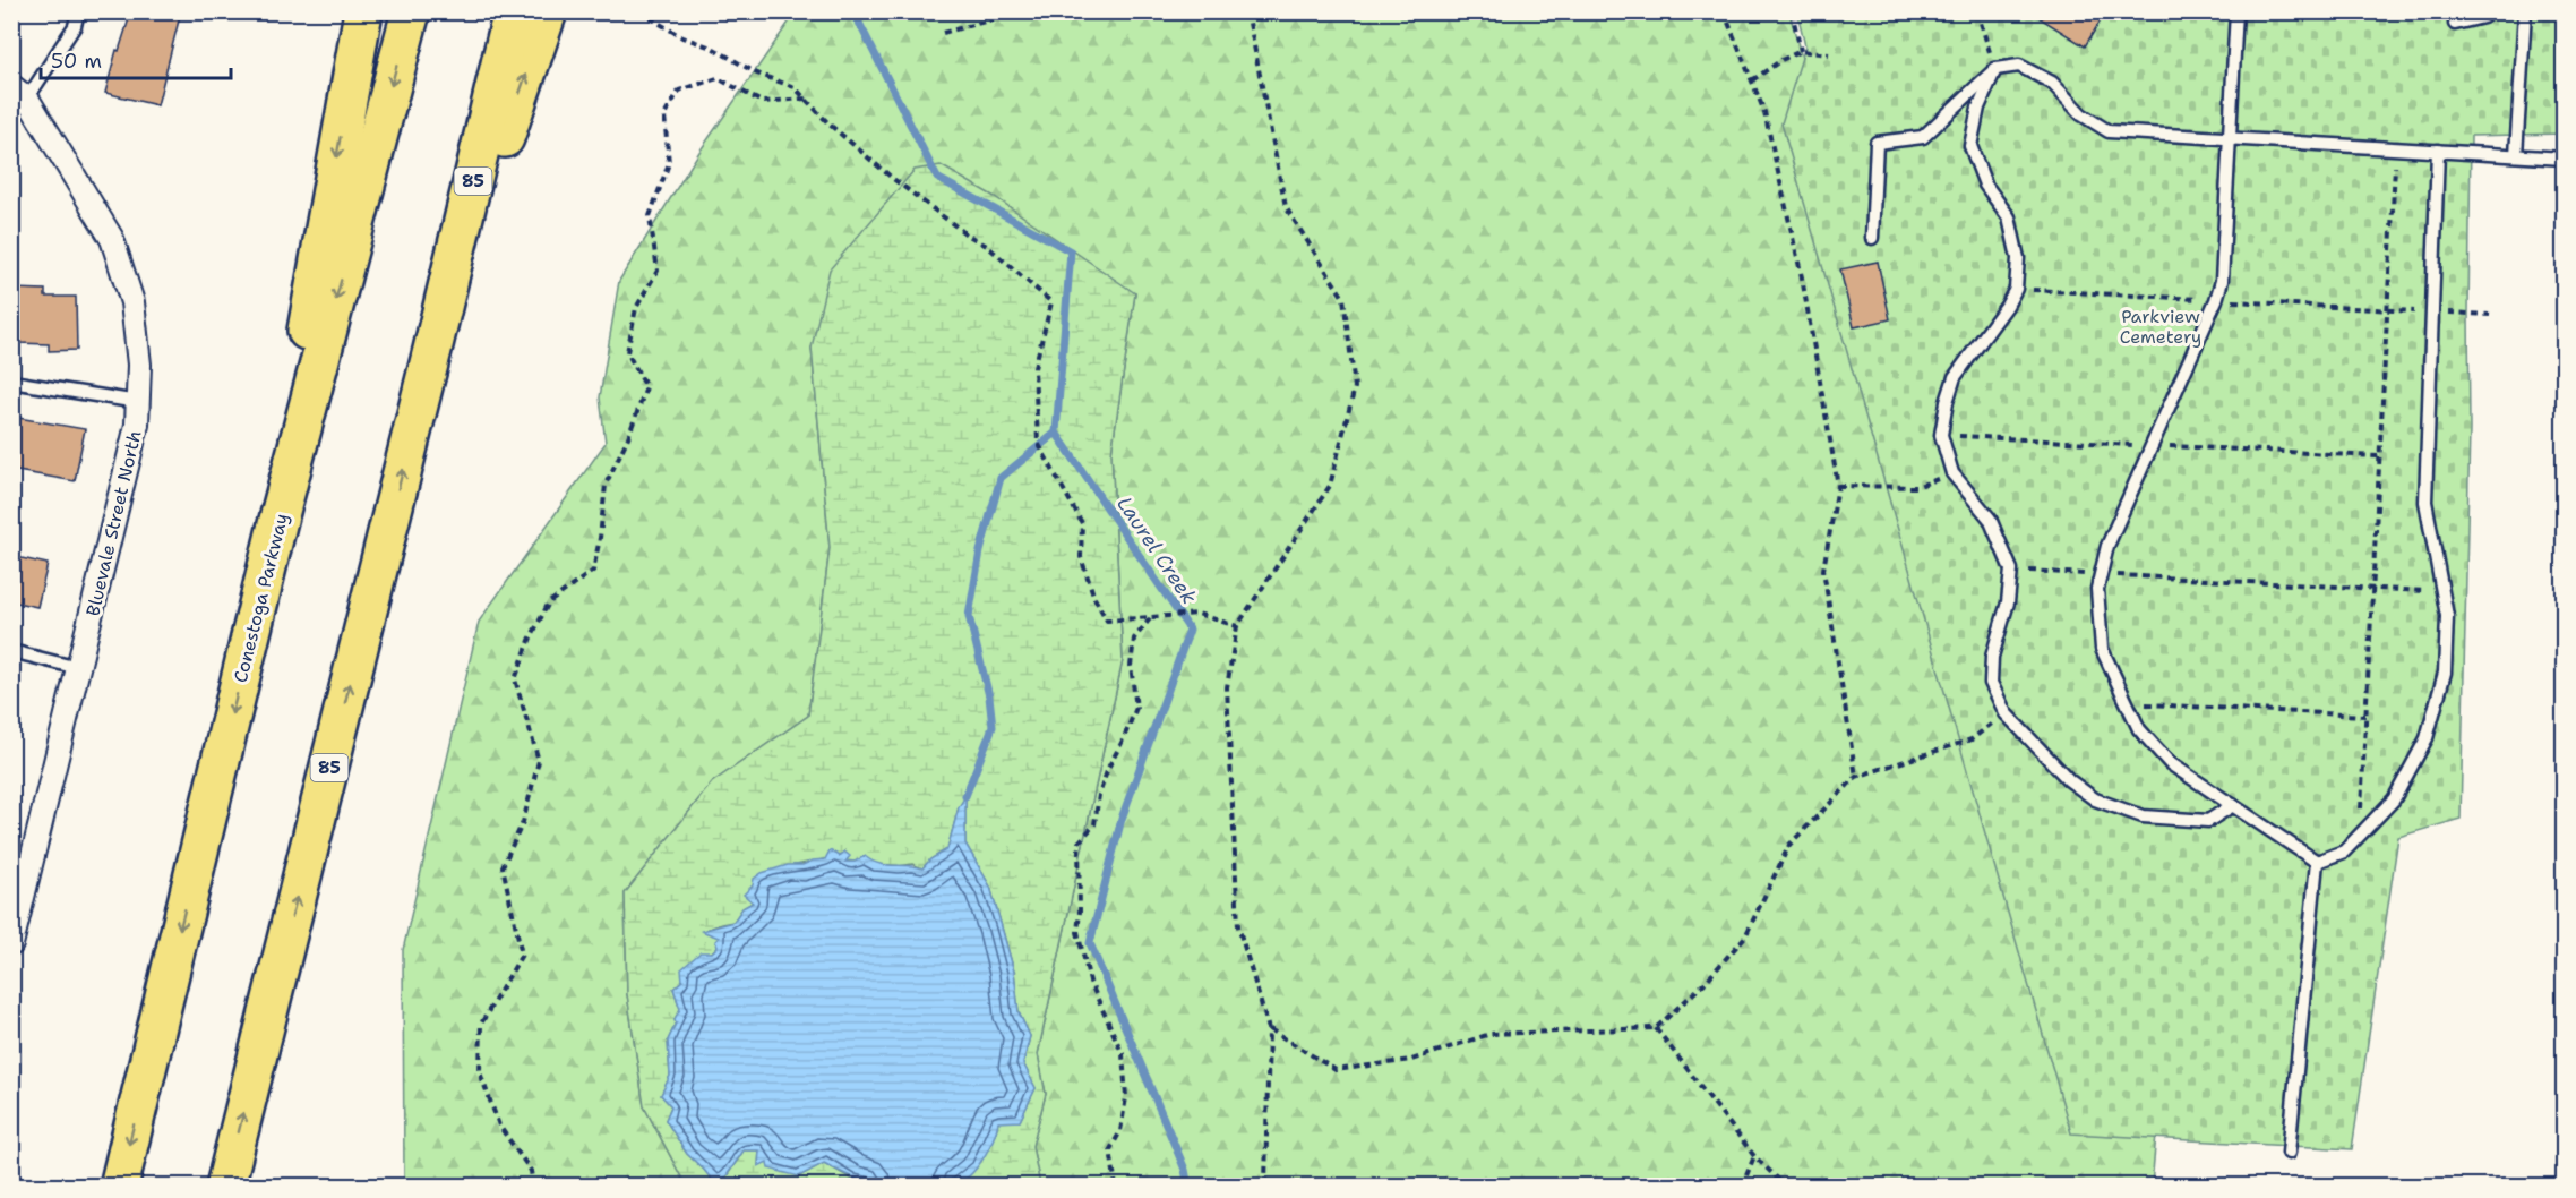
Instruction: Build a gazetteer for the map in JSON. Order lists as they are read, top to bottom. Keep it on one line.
{"streets":{"highway":["85","Conestoga Parkway"],"street":["Bluevale Street North"]},"water":["Laurel Creek"],"parks":["Parkview Cemetery"],"scale_bar":"50 m"}
